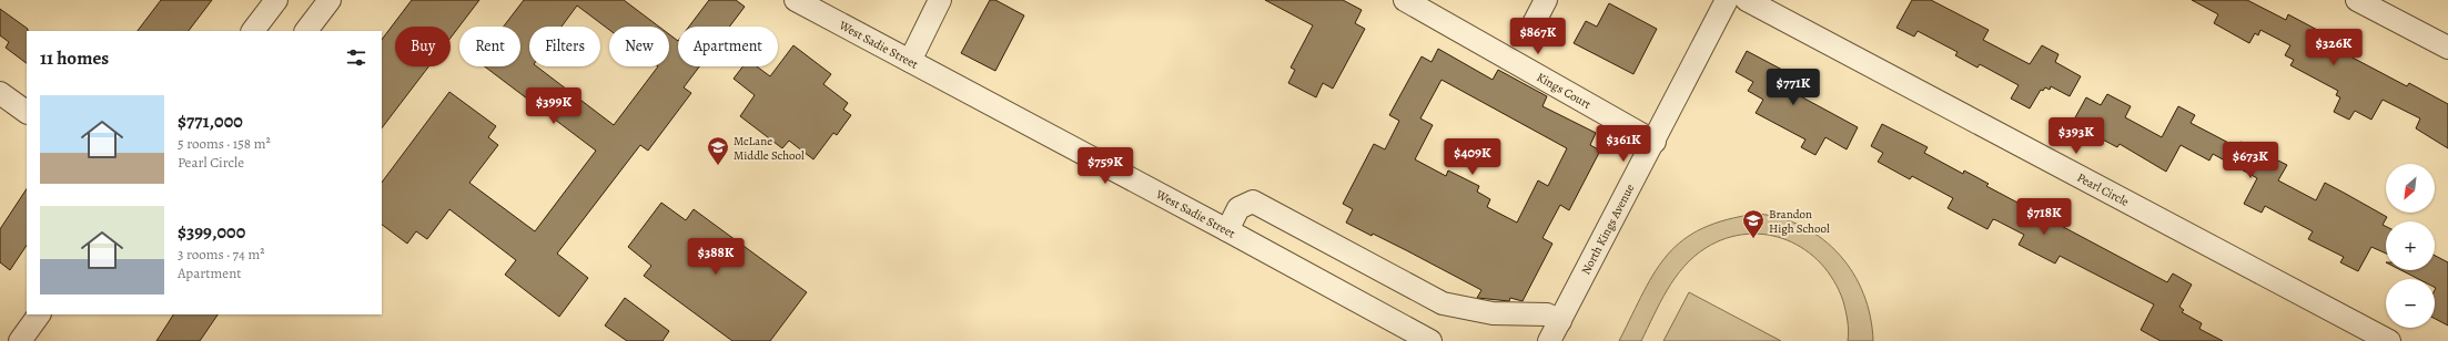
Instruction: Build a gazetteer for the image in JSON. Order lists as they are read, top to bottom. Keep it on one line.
{"streets":{"street":["West Sadie Street","Kings Court","Pearl Circle","North Kings Avenue"]},"crossings":[["Kings Court","North Kings Avenue"]],"places":{"school or university":["McLane Middle School","Brandon High School"]},"north":"bottom left","page":{"price":["$867K","$326K","$771K","$399K","$393K","$361K","$409K","$673K","$759K","$718K","$388K"],"chip":["Buy","Rent","Filters","New","Apartment"],"heading":"11 homes","list":[{"name":"$771,000","note":"5 rooms · 158 m² · Pearl Circle"},{"name":"$399,000","note":"3 rooms · 74 m² · Apartment"}],"map_buttons":["+","−"]}}
